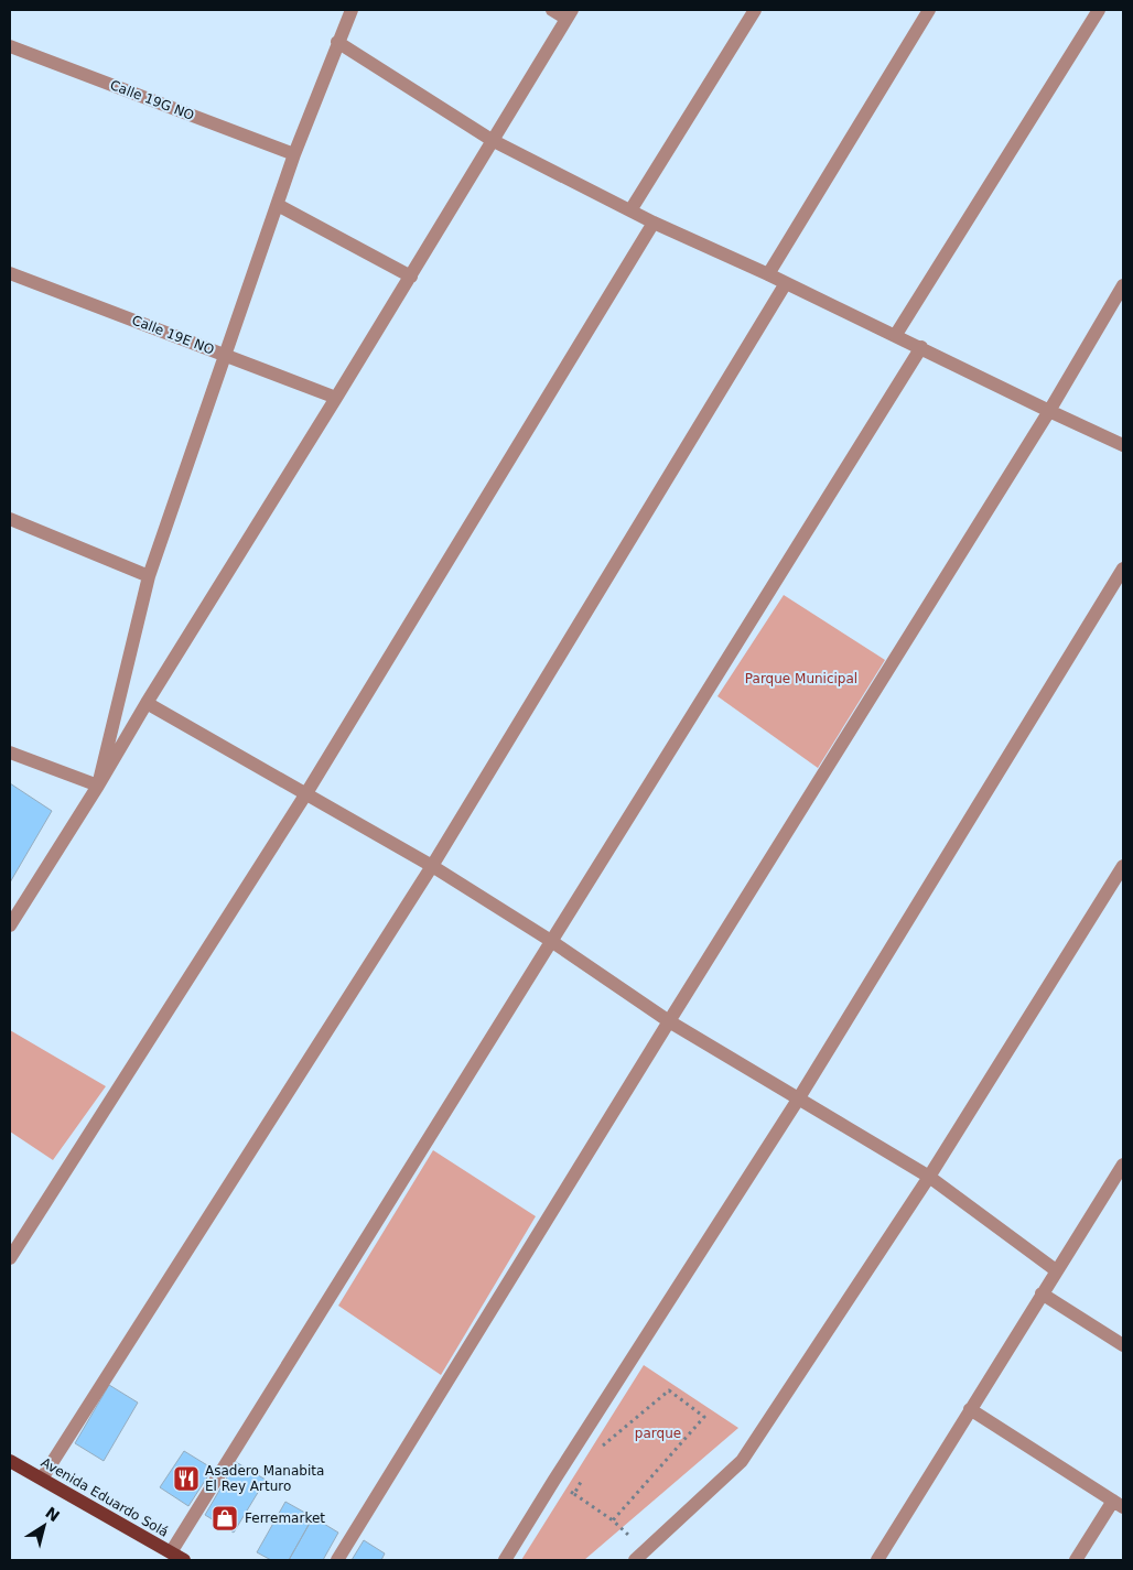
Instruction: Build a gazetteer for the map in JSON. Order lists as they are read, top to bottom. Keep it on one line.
{"streets":{"main road":["Avenida Eduardo Solá"],"street":["Calle 19G NO","Calle 19E NO"]},"parks":["Parque Municipal","parque"],"places":{"restaurant":["Asadero Manabita El Rey Arturo"],"shop":["Ferremarket"]},"north":"top right"}
